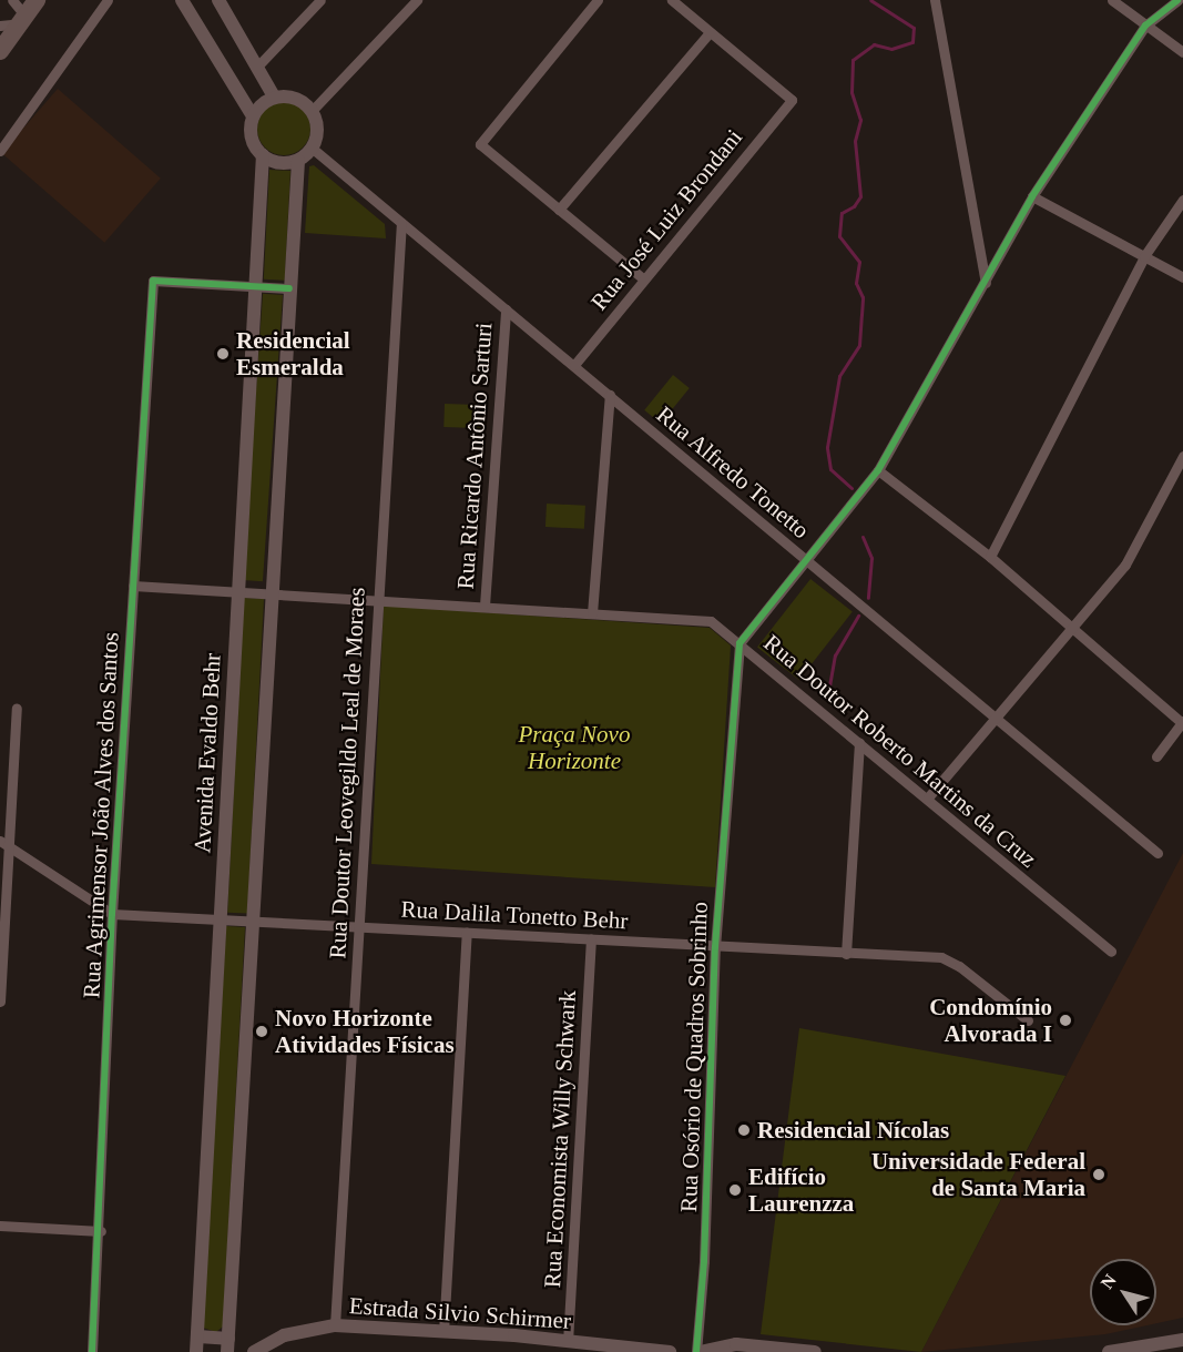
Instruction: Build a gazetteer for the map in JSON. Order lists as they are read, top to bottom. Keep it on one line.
{"streets":{"street":["Rua José Luiz Brondani","Rua Ricardo Antônio Sarturi","Rua Alfredo Tonetto","Rua Doutor Roberto Martins da Cruz","Avenida Evaldo Behr","Rua Doutor Leovegildo Leal de Moraes","Rua Agrimensor João Alves dos Santos","Rua Dalila Tonetto Behr","Rua Osório de Quadros Sobrinho","Rua Economista Willy Schwark","Estrada Silvio Schirmer"]},"crossings":[["Rua José Luiz Brondani","Rua Alfredo Tonetto"],["Rua Ricardo Antônio Sarturi","Rua Alfredo Tonetto"],["Rua Ricardo Antônio Sarturi","Rua Doutor Roberto Martins da Cruz"],["Rua Alfredo Tonetto","Avenida Evaldo Behr"],["Rua Alfredo Tonetto","Rua Doutor Leovegildo Leal de Moraes"],["Rua Doutor Roberto Martins da Cruz","Avenida Evaldo Behr"],["Rua Doutor Roberto Martins da Cruz","Rua Doutor Leovegildo Leal de Moraes"],["Rua Doutor Roberto Martins da Cruz","Rua Agrimensor João Alves dos Santos"],["Rua Doutor Roberto Martins da Cruz","Rua Osório de Quadros Sobrinho"],["Avenida Evaldo Behr","Rua Agrimensor João Alves dos Santos"],["Avenida Evaldo Behr","Rua Dalila Tonetto Behr"],["Rua Doutor Leovegildo Leal de Moraes","Rua Dalila Tonetto Behr"],["Rua Doutor Leovegildo Leal de Moraes","Estrada Silvio Schirmer"],["Rua Agrimensor João Alves dos Santos","Rua Dalila Tonetto Behr"],["Rua Dalila Tonetto Behr","Rua Osório de Quadros Sobrinho"],["Rua Dalila Tonetto Behr","Rua Economista Willy Schwark"],["Rua Economista Willy Schwark","Estrada Silvio Schirmer"]],"parks":["Praça Novo Horizonte"],"places":["Residencial Esmeralda","Condomínio Alvorada I","Novo Horizonte Atividades Físicas","Residencial Nícolas","Universidade Federal de Santa Maria","Edifício Laurenzza"],"north":"top left"}
